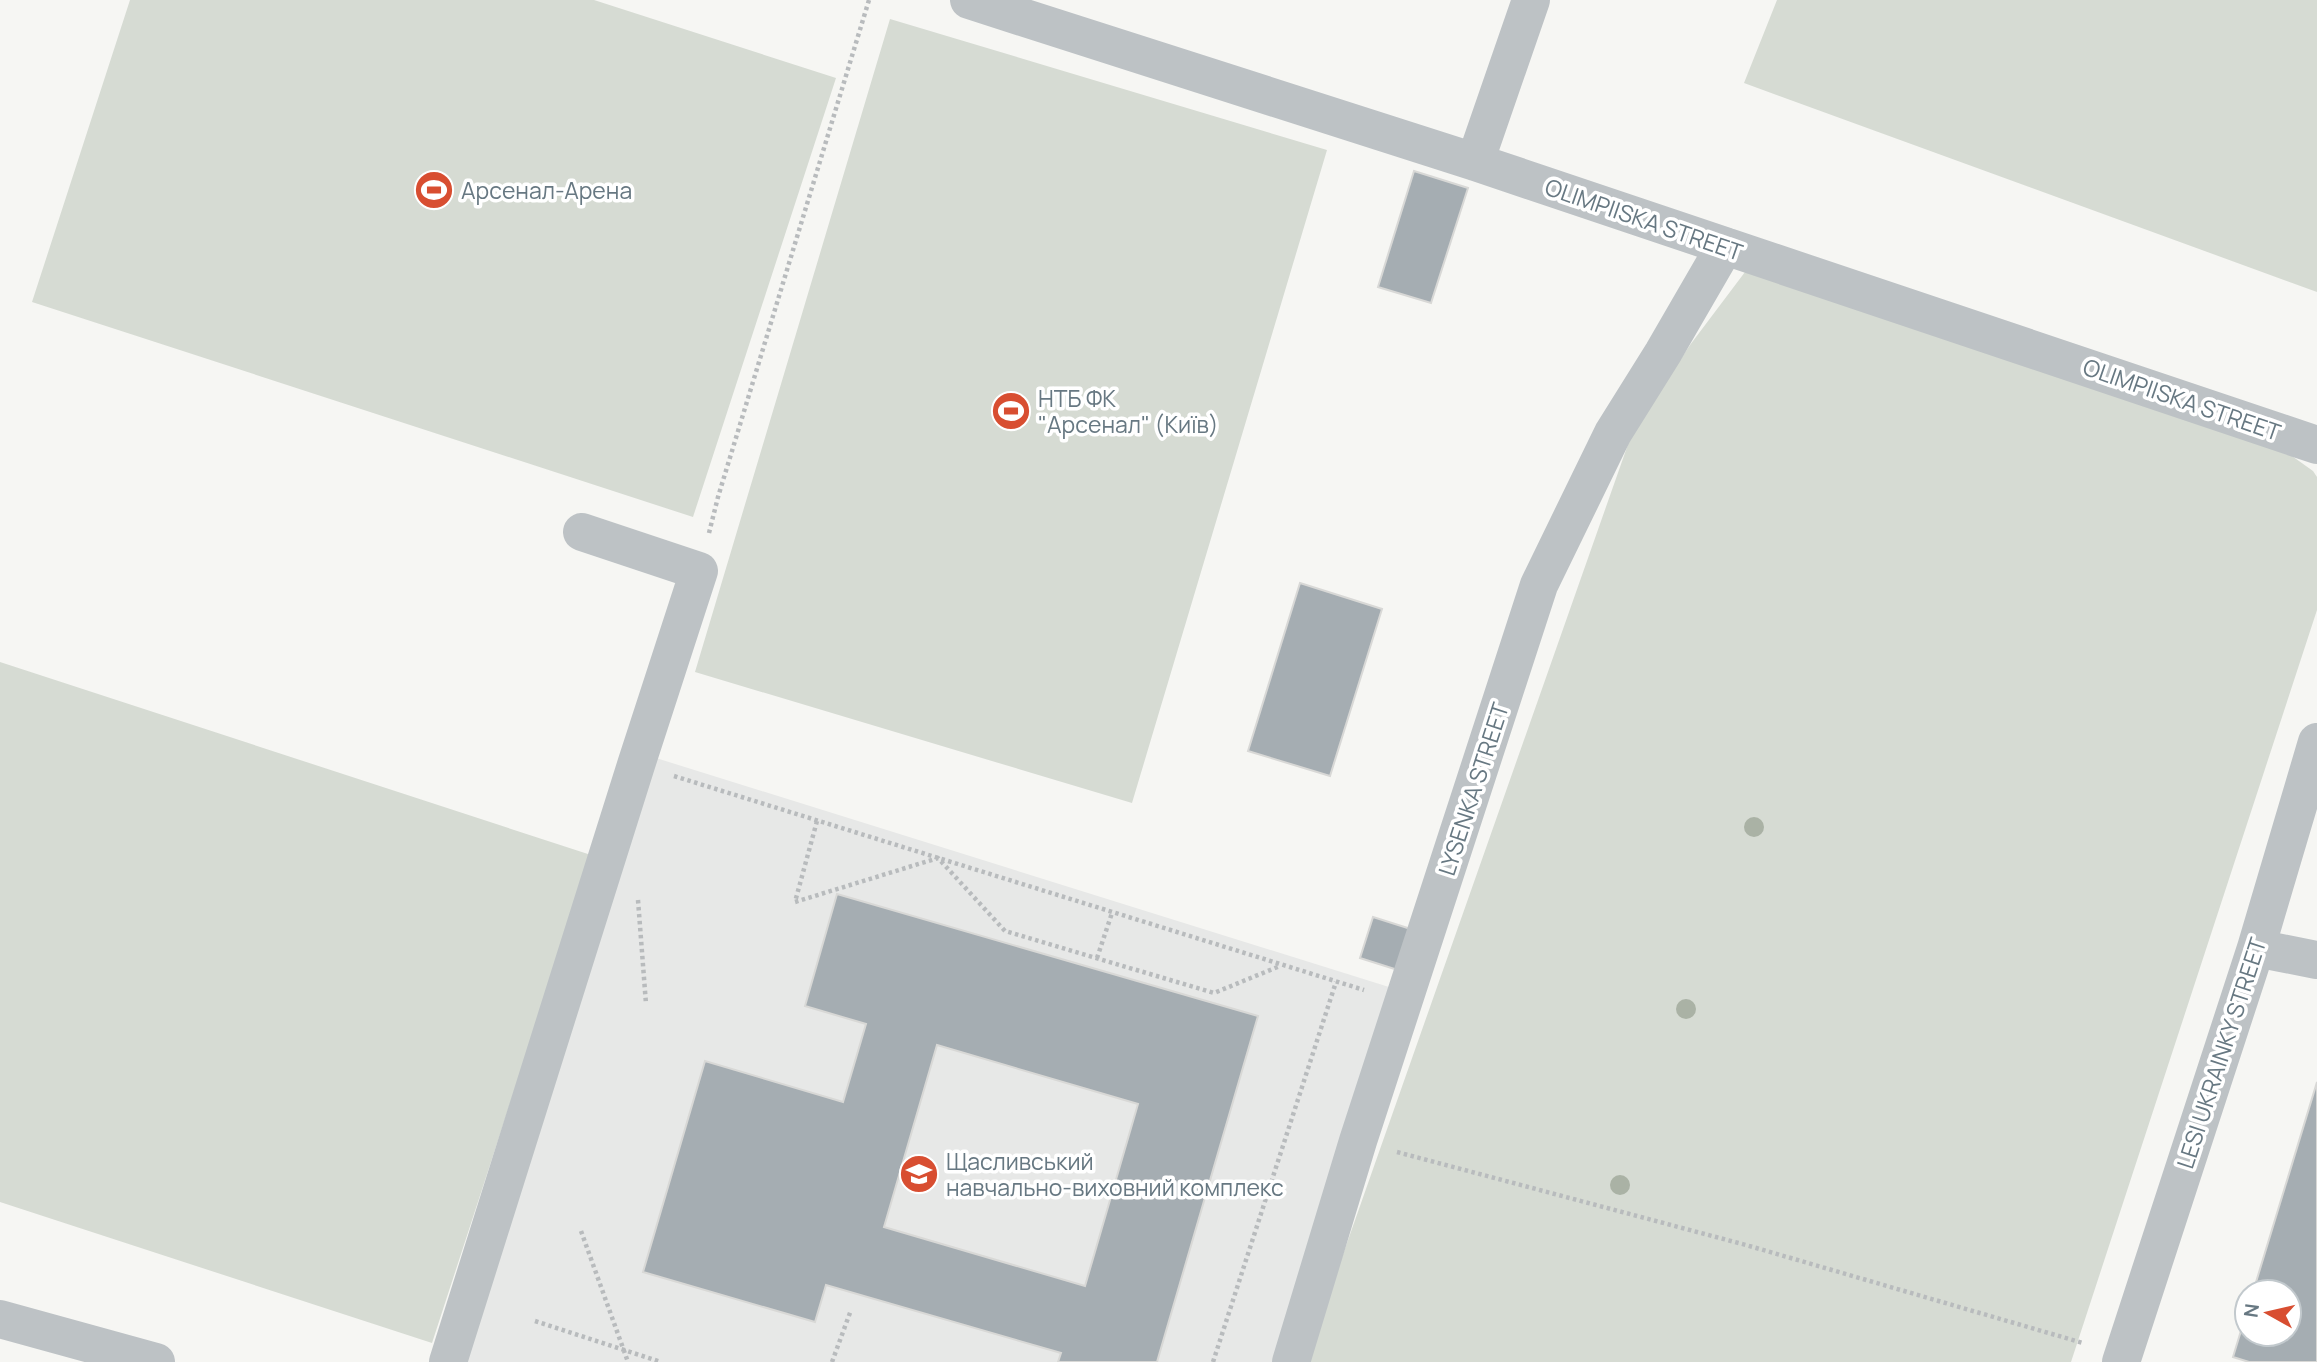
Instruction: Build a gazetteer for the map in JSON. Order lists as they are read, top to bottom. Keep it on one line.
{"streets":{"street":["OLIMPIISKA STREET","LYSENKA STREET","LESI UKRAINKY STREET"]},"crossings":[["OLIMPIISKA STREET","LYSENKA STREET"]],"places":{"sports":["Арсенал-Арена","НТБ ФК \"Арсенал\" (Київ)"],"school or university":["Щасливський навчально-виховний комплекс"]},"north":"left"}
